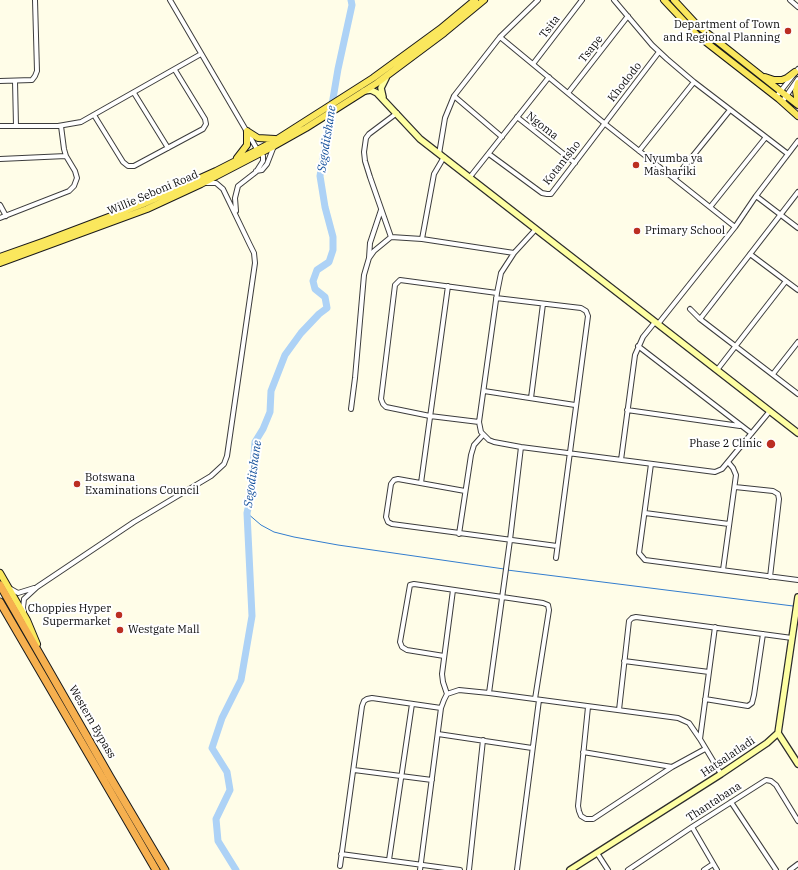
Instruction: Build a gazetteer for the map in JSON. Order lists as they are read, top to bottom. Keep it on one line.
{"streets":{"highway":["Western Bypass"],"main road":["Willie Seboni Road"],"street":["Tsita","Tsape","Khododo","Ngoma","Kotantsho","Hatsalatladi","Thantabana"]},"crossings":[["Khododo","Kotantsho"],["Ngoma","Kotantsho"]],"water":["Segoditshane"],"places":["Department of Town and Regional Planning","Nyumba ya Mashariki","Primary School","Phase 2 Clinic","Botswana Examinations Council","Choppies Hyper Supermarket","Westgate Mall"]}
